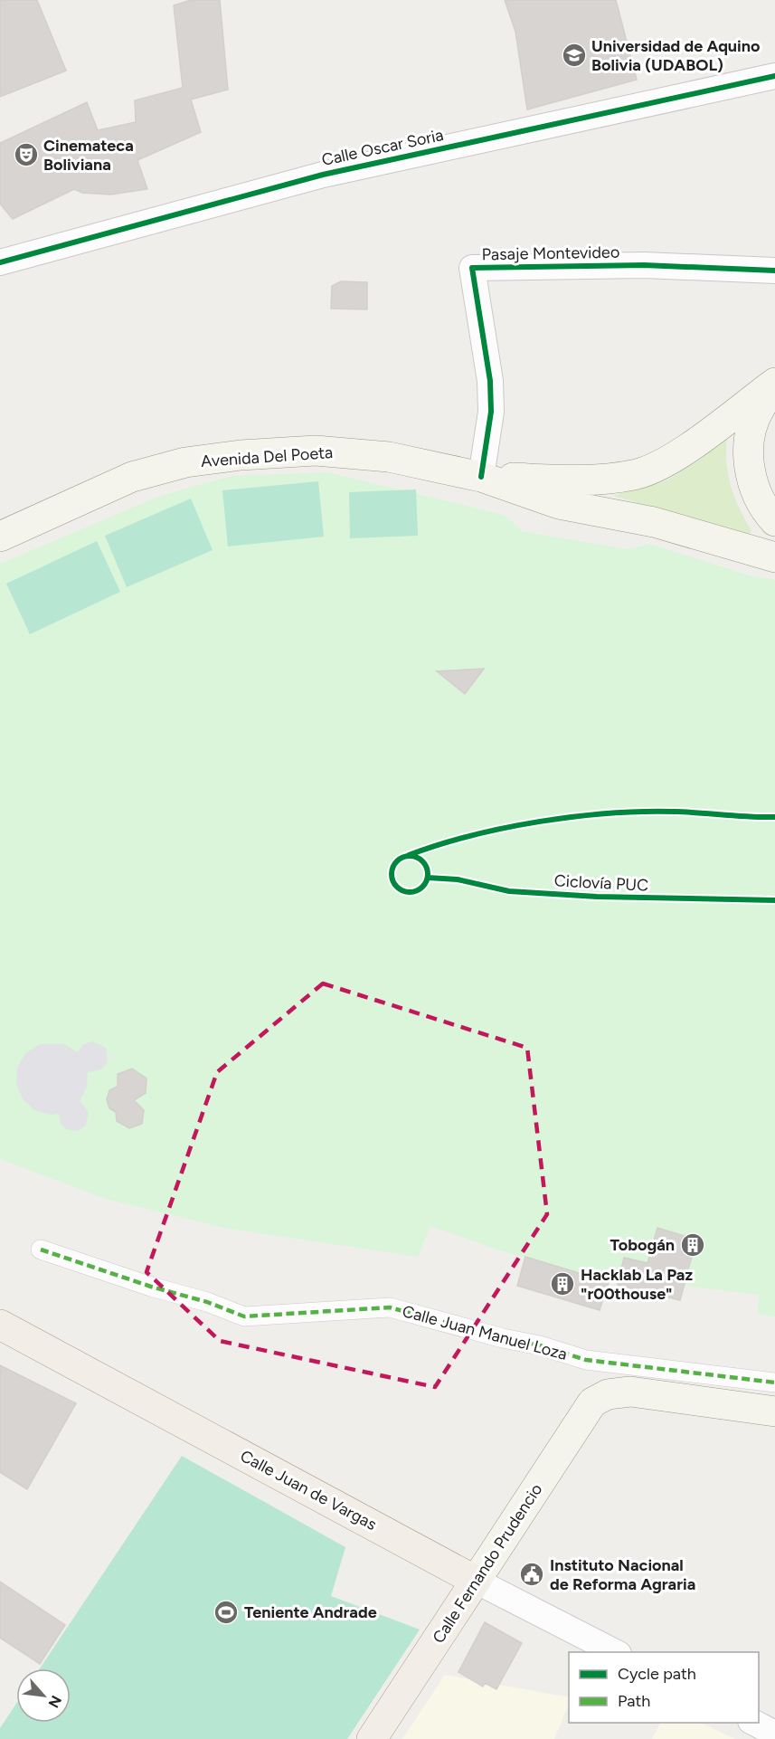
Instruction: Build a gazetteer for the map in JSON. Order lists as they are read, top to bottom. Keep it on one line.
{"streets":{"main road":["Avenida Del Poeta","Calle Juan de Vargas","Calle Fernando Prudencio"],"street":["Calle Oscar Soria","Pasaje Montevideo","Calle Juan Manuel Loza"],"cycle path":["Ciclovía PUC"]},"crossings":[["Pasaje Montevideo","Avenida Del Poeta"],["Calle Juan de Vargas","Calle Fernando Prudencio"]],"places":{"school or university":["Universidad de Aquino Bolivia (UDABOL)"],"theatre":["Cinemateca Boliviana"],"building":["Tobogán","Hacklab La Paz \"r00thouse\""],"public building":["Instituto Nacional de Reforma Agraria"],"sports":["Teniente Andrade"]},"legend":["Cycle path","Path"],"north":"bottom right"}
